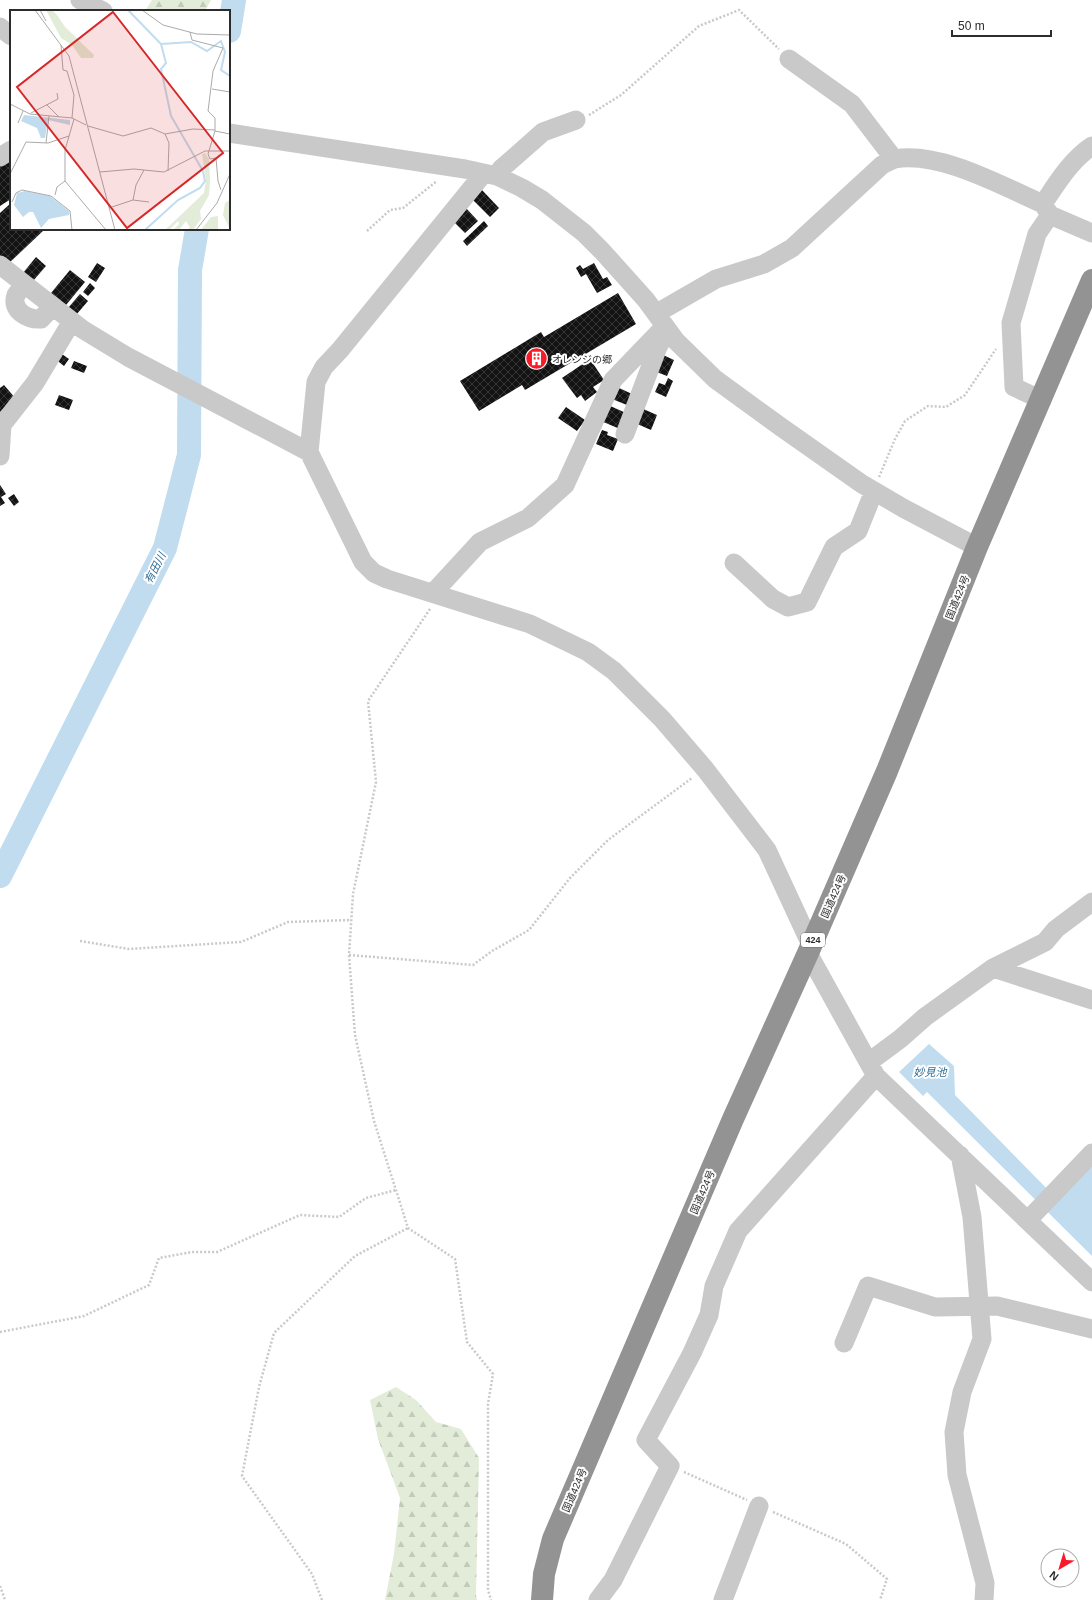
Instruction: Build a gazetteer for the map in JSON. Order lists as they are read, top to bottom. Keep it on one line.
{"streets":{"highway":["国道424号","424"]},"water":["有田川","妙見池"],"places":{"building":["オレンジの郷"]},"scale_bar":"50 m","north":"bottom left"}
